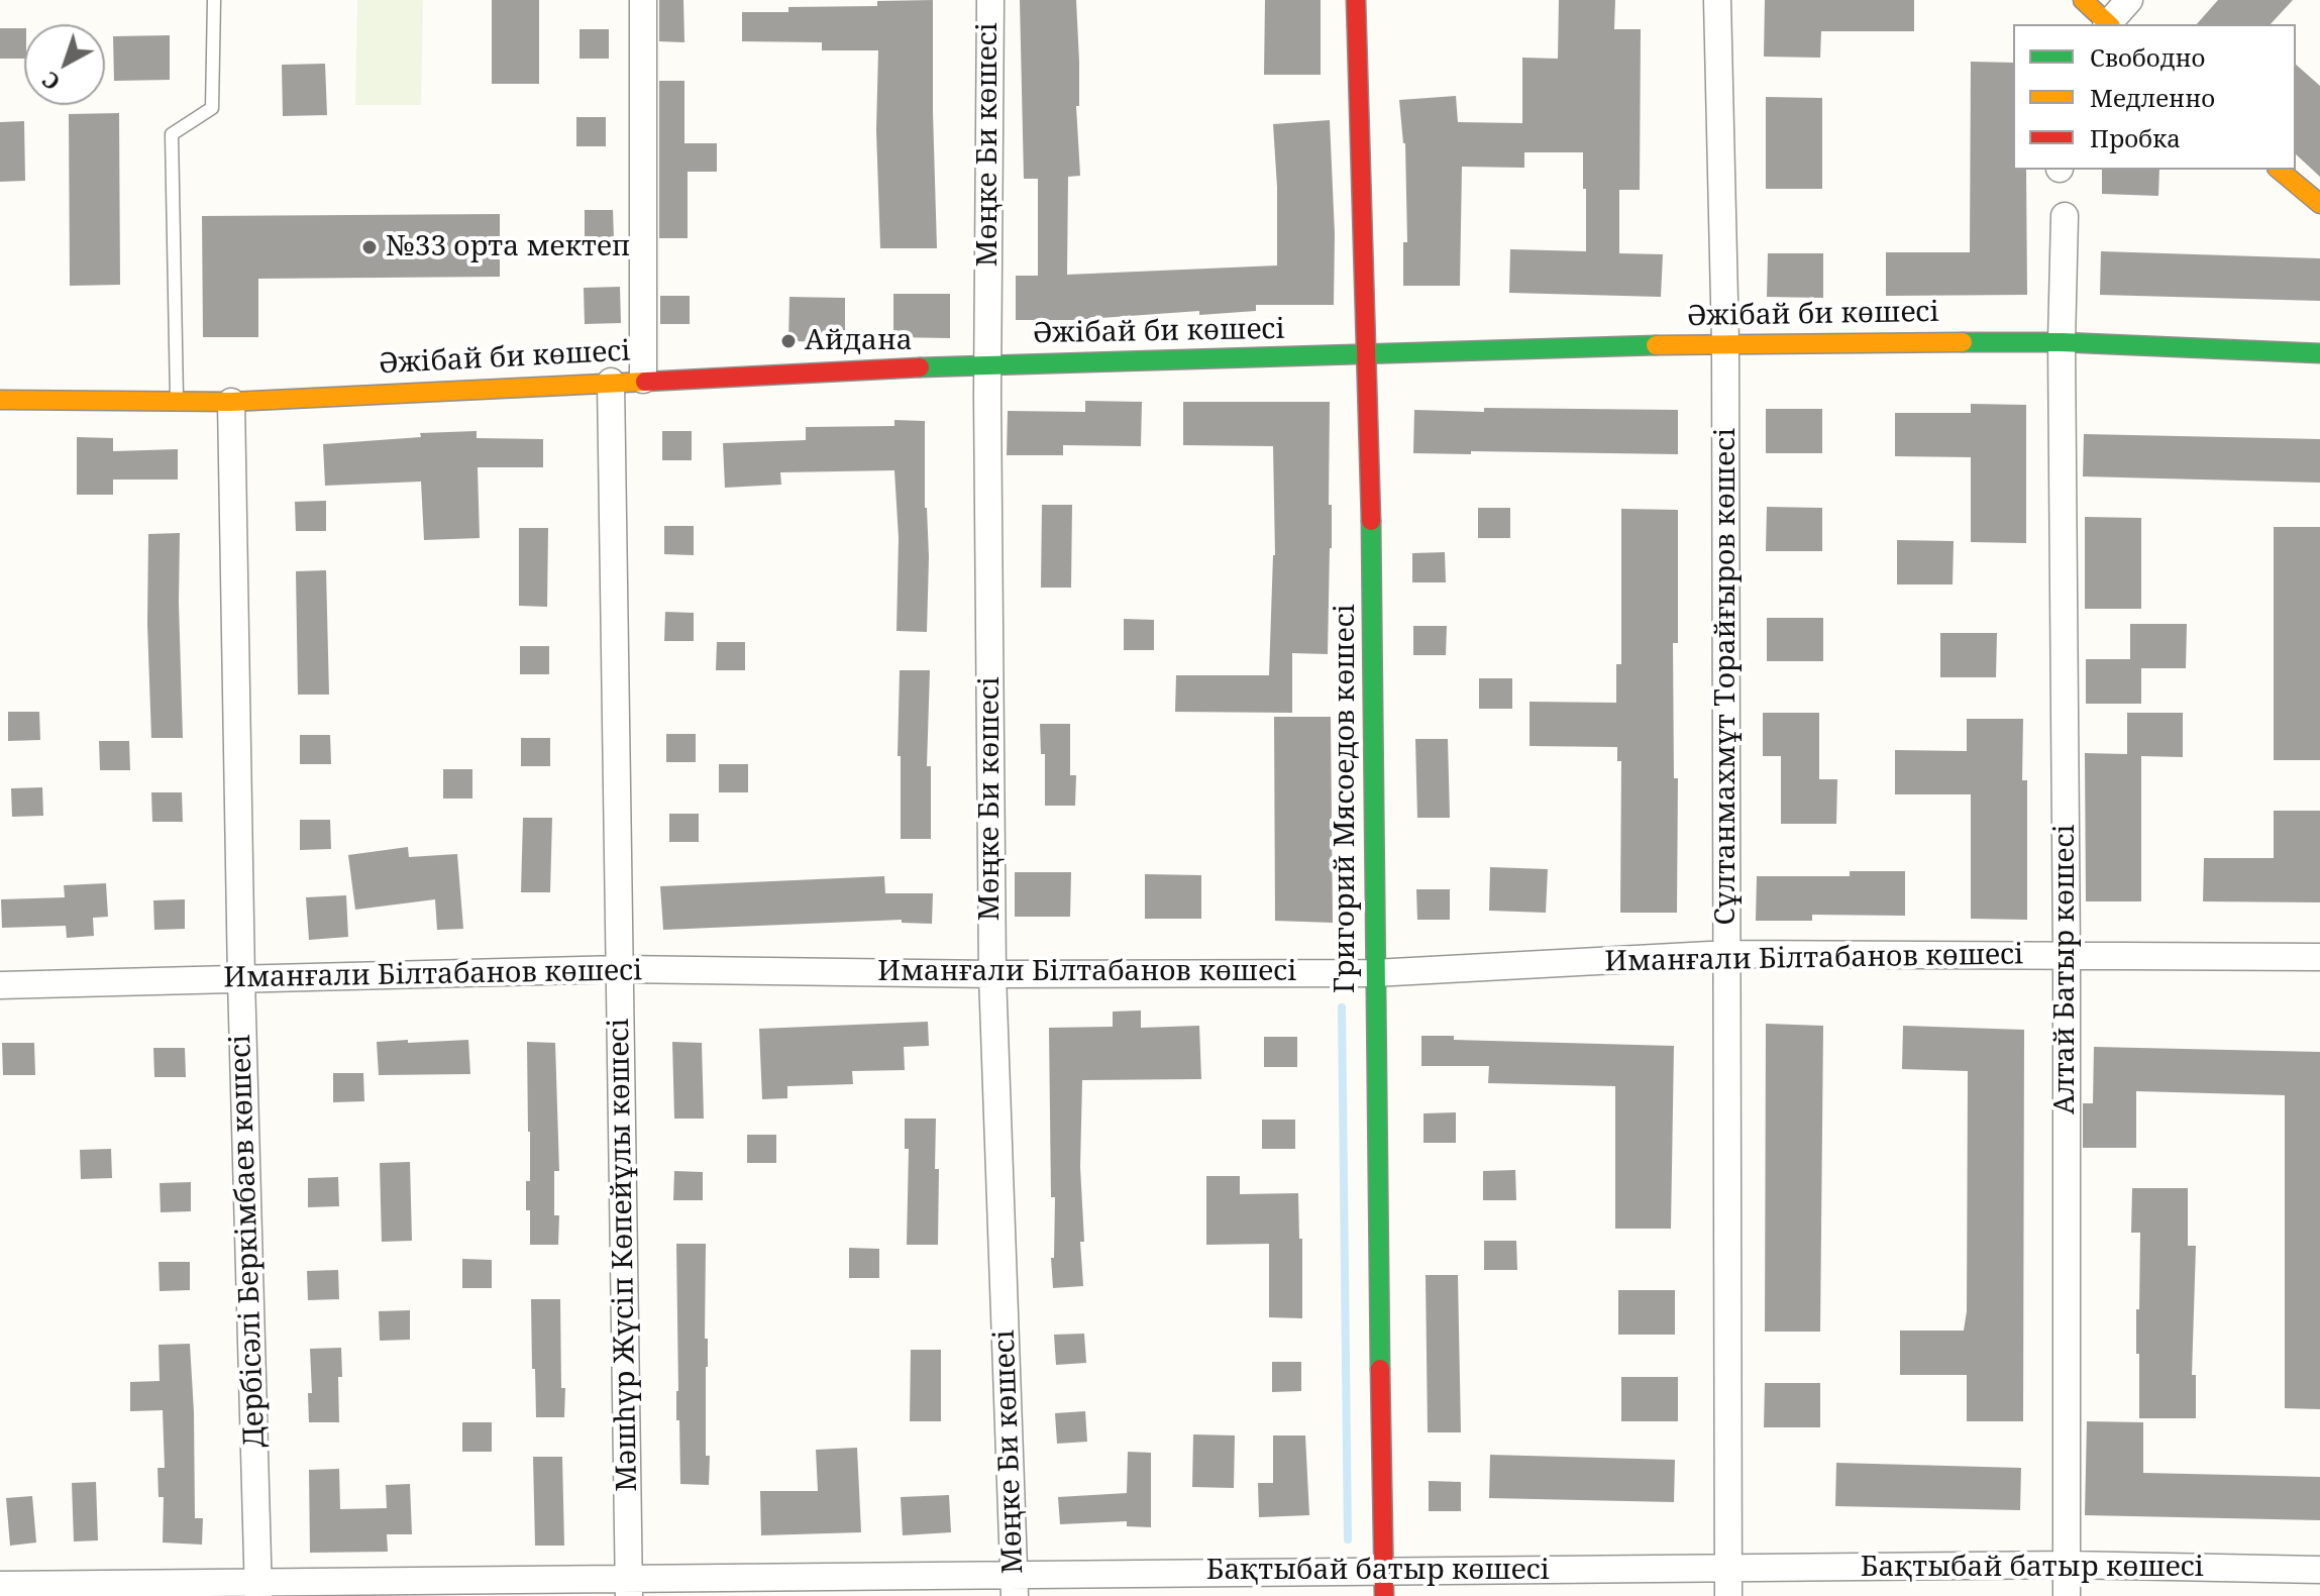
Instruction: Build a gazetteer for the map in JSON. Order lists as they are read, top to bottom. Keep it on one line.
{"streets":{"street":["Мөңке Би көшесі","Әжібай би көшесі","Сұлтанмахмұт Торайғыров көшесі","Григорий Мясоедов көшесі","Иманғали Білтабанов көшесі","Алтай Батыр көшесі","Дербісәлі Беркімбаев көшесі","Мәшһүр Жүсіп Көпейұлы көшесі","Бақтыбай батыр көшесі"]},"crossings":[["Мөңке Би көшесі","Әжібай би көшесі"],["Мөңке Би көшесі","Иманғали Білтабанов көшесі"],["Мөңке Би көшесі","Бақтыбай батыр көшесі"],["Әжібай би көшесі","Сұлтанмахмұт Торайғыров көшесі"],["Әжібай би көшесі","Григорий Мясоедов көшесі"],["Әжібай би көшесі","Алтай Батыр көшесі"],["Әжібай би көшесі","Дербісәлі Беркімбаев көшесі"],["Әжібай би көшесі","Мәшһүр Жүсіп Көпейұлы көшесі"],["Сұлтанмахмұт Торайғыров көшесі","Иманғали Білтабанов көшесі"],["Сұлтанмахмұт Торайғыров көшесі","Бақтыбай батыр көшесі"],["Григорий Мясоедов көшесі","Иманғали Білтабанов көшесі"],["Григорий Мясоедов көшесі","Бақтыбай батыр көшесі"],["Иманғали Білтабанов көшесі","Алтай Батыр көшесі"],["Иманғали Білтабанов көшесі","Дербісәлі Беркімбаев көшесі"],["Иманғали Білтабанов көшесі","Мәшһүр Жүсіп Көпейұлы көшесі"],["Алтай Батыр көшесі","Бақтыбай батыр көшесі"],["Дербісәлі Беркімбаев көшесі","Бақтыбай батыр көшесі"],["Мәшһүр Жүсіп Көпейұлы көшесі","Бақтыбай батыр көшесі"]],"places":["№33 орта мектеп","Айдана"],"legend":["Свободно","Медленно","Пробка"],"north":"bottom left"}
